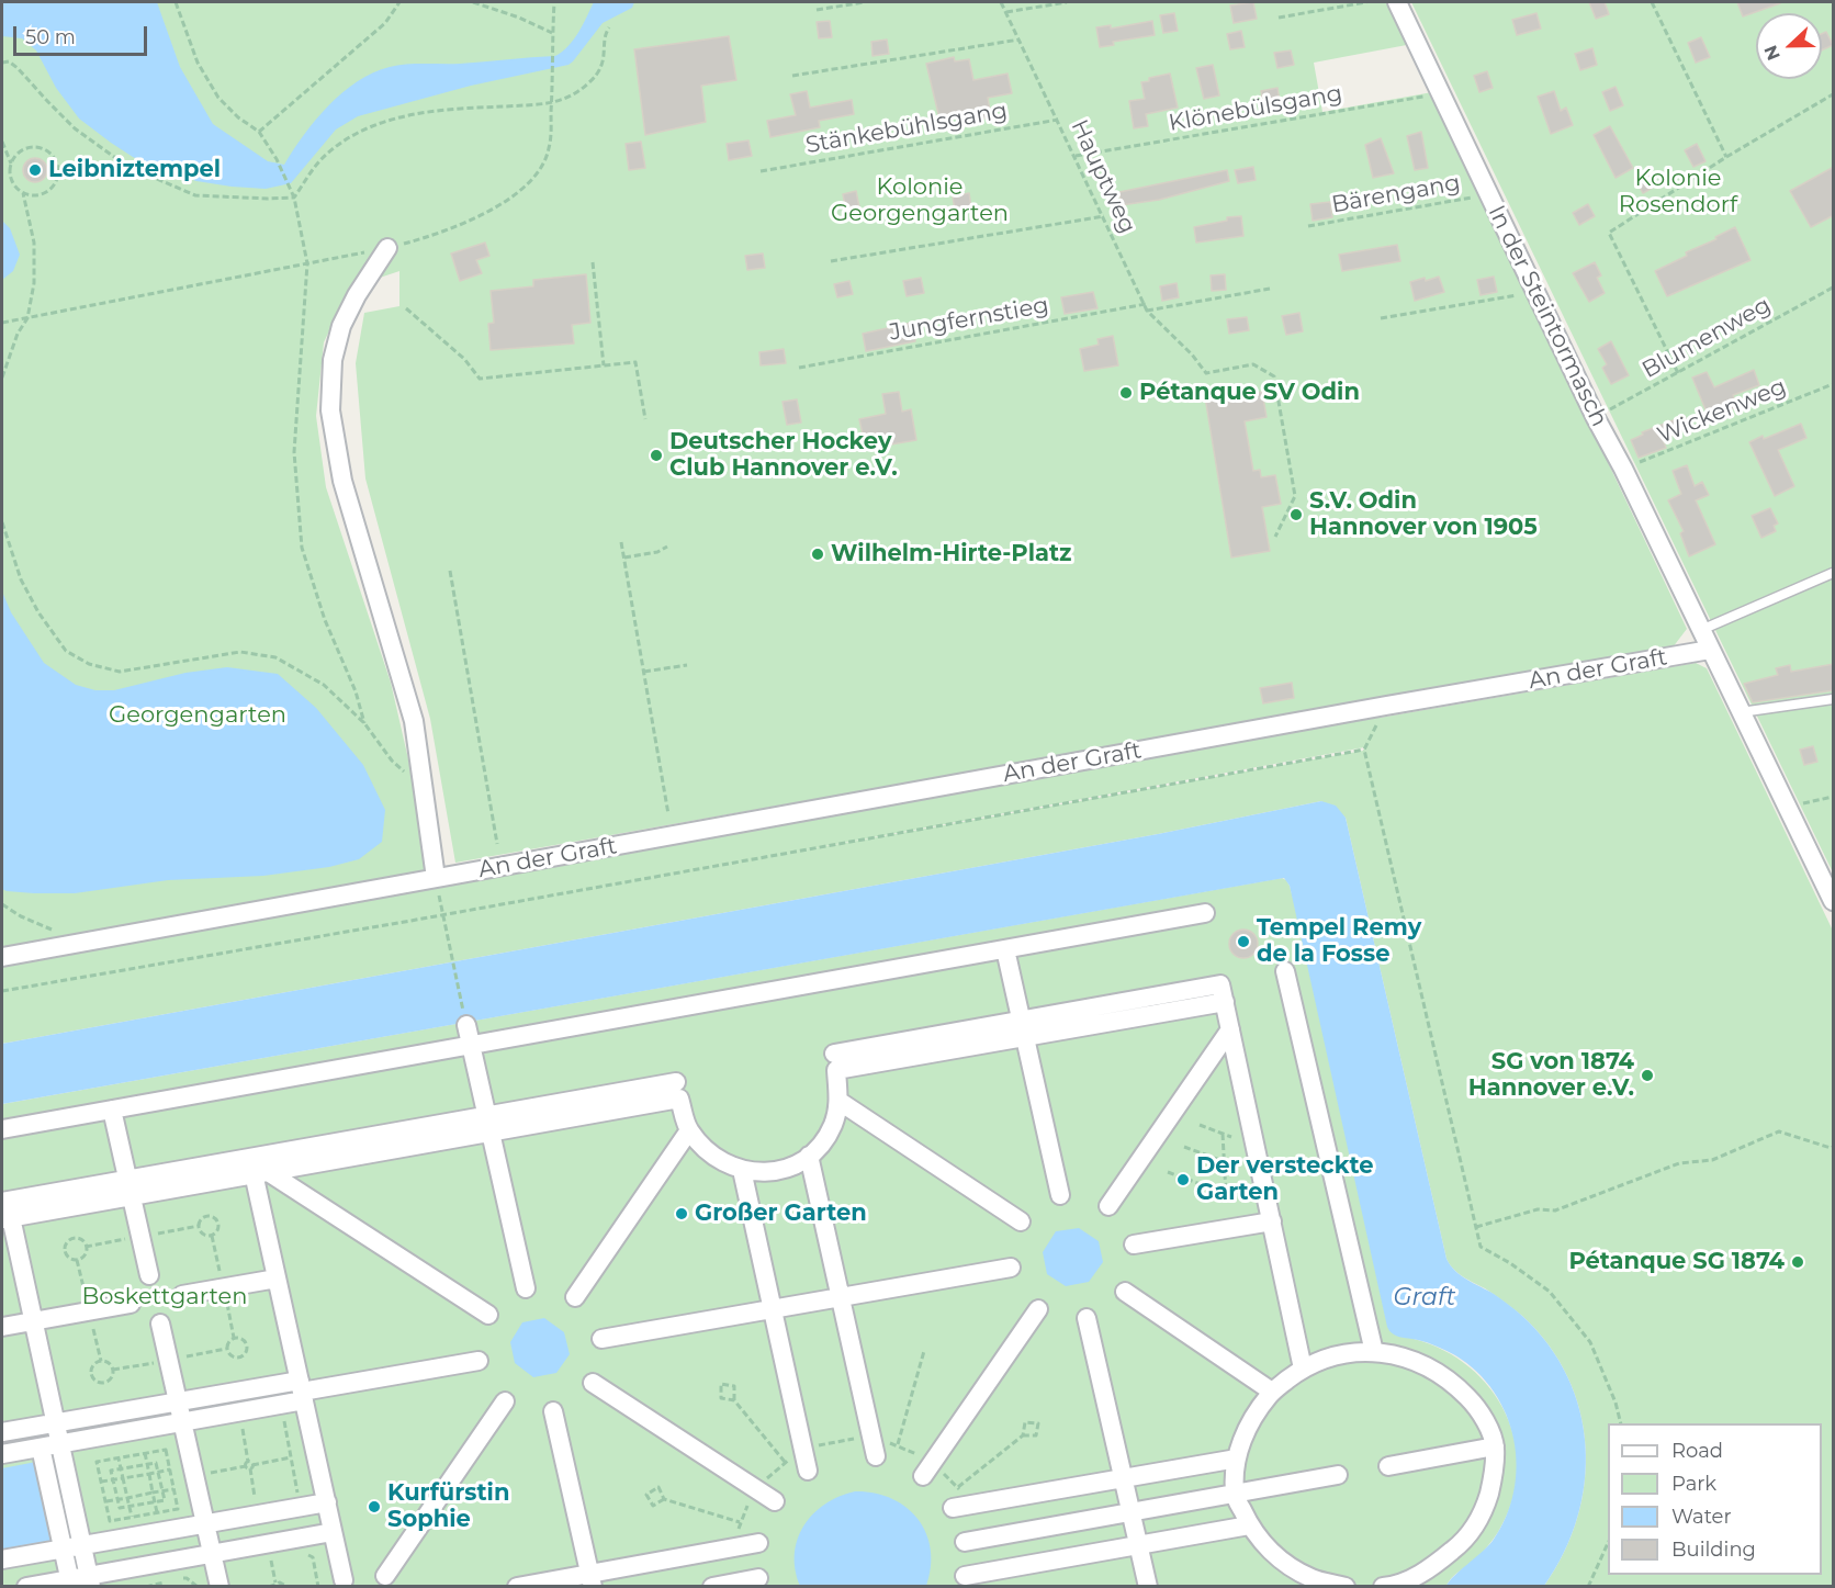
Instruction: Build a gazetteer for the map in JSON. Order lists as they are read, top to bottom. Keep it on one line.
{"streets":{"street":["In der Steintormasch","An der Graft"],"path":["Klönebülsgang","Stänkebühlsgang","Hauptweg","Bärengang","Jungfernstieg","Blumenweg","Wickenweg"]},"crossings":[["Klönebülsgang","Hauptweg"],["Klönebülsgang","In der Steintormasch"],["Stänkebühlsgang","Hauptweg"],["Hauptweg","Jungfernstieg"],["Bärengang","In der Steintormasch"],["In der Steintormasch","Blumenweg"],["In der Steintormasch","Wickenweg"],["In der Steintormasch","An der Graft"]],"water":["Graft"],"parks":["Kolonie Rosendorf","Kolonie Georgengarten","Georgengarten","Boskettgarten"],"places":["Leibniztempel","Pétanque SV Odin","Deutscher Hockey Club Hannover e.V.","S.V. Odin Hannover von 1905","Wilhelm-Hirte-Platz","Tempel Remy de la Fosse","SG von 1874 Hannover e.V.","Der versteckte Garten","Großer Garten","Pétanque SG 1874","Kurfürstin Sophie"],"legend":["Road","Park","Water","Building"],"scale_bar":"50 m","north":"left"}
